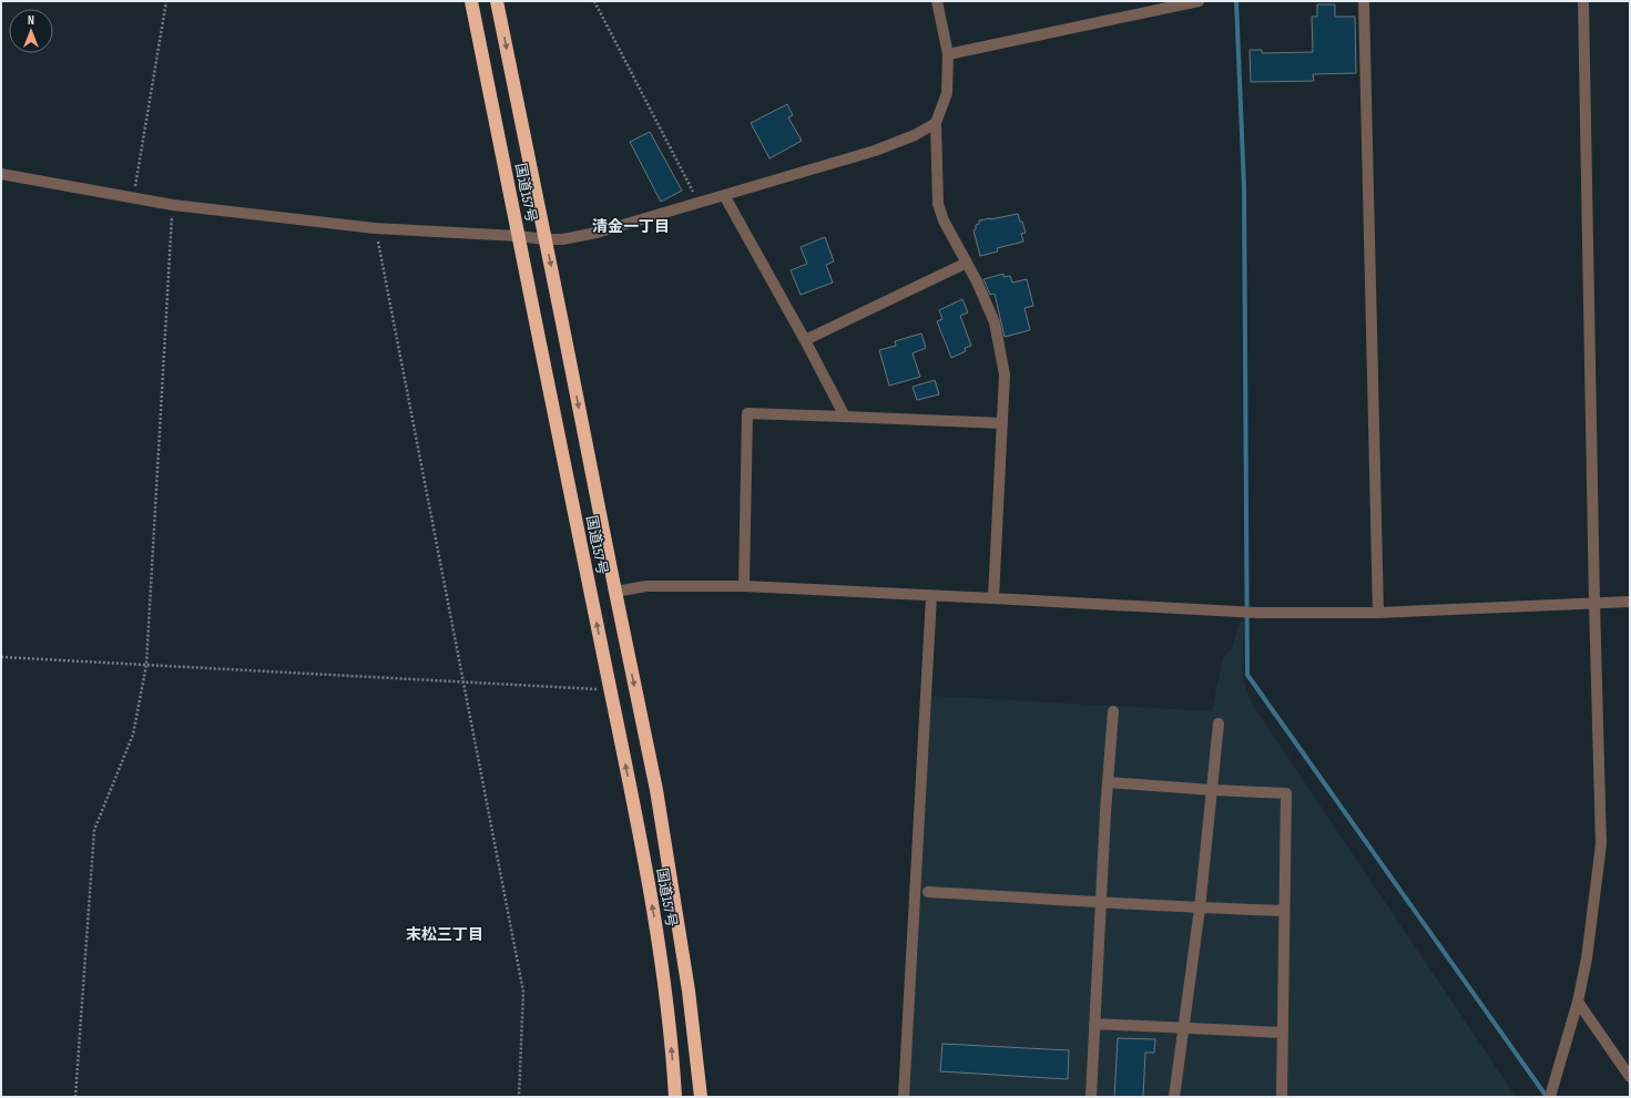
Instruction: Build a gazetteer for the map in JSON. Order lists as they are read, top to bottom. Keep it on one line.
{"streets":{"highway":["国道157号"]},"districts":["清金一丁目","末松三丁目"],"north":"top"}
